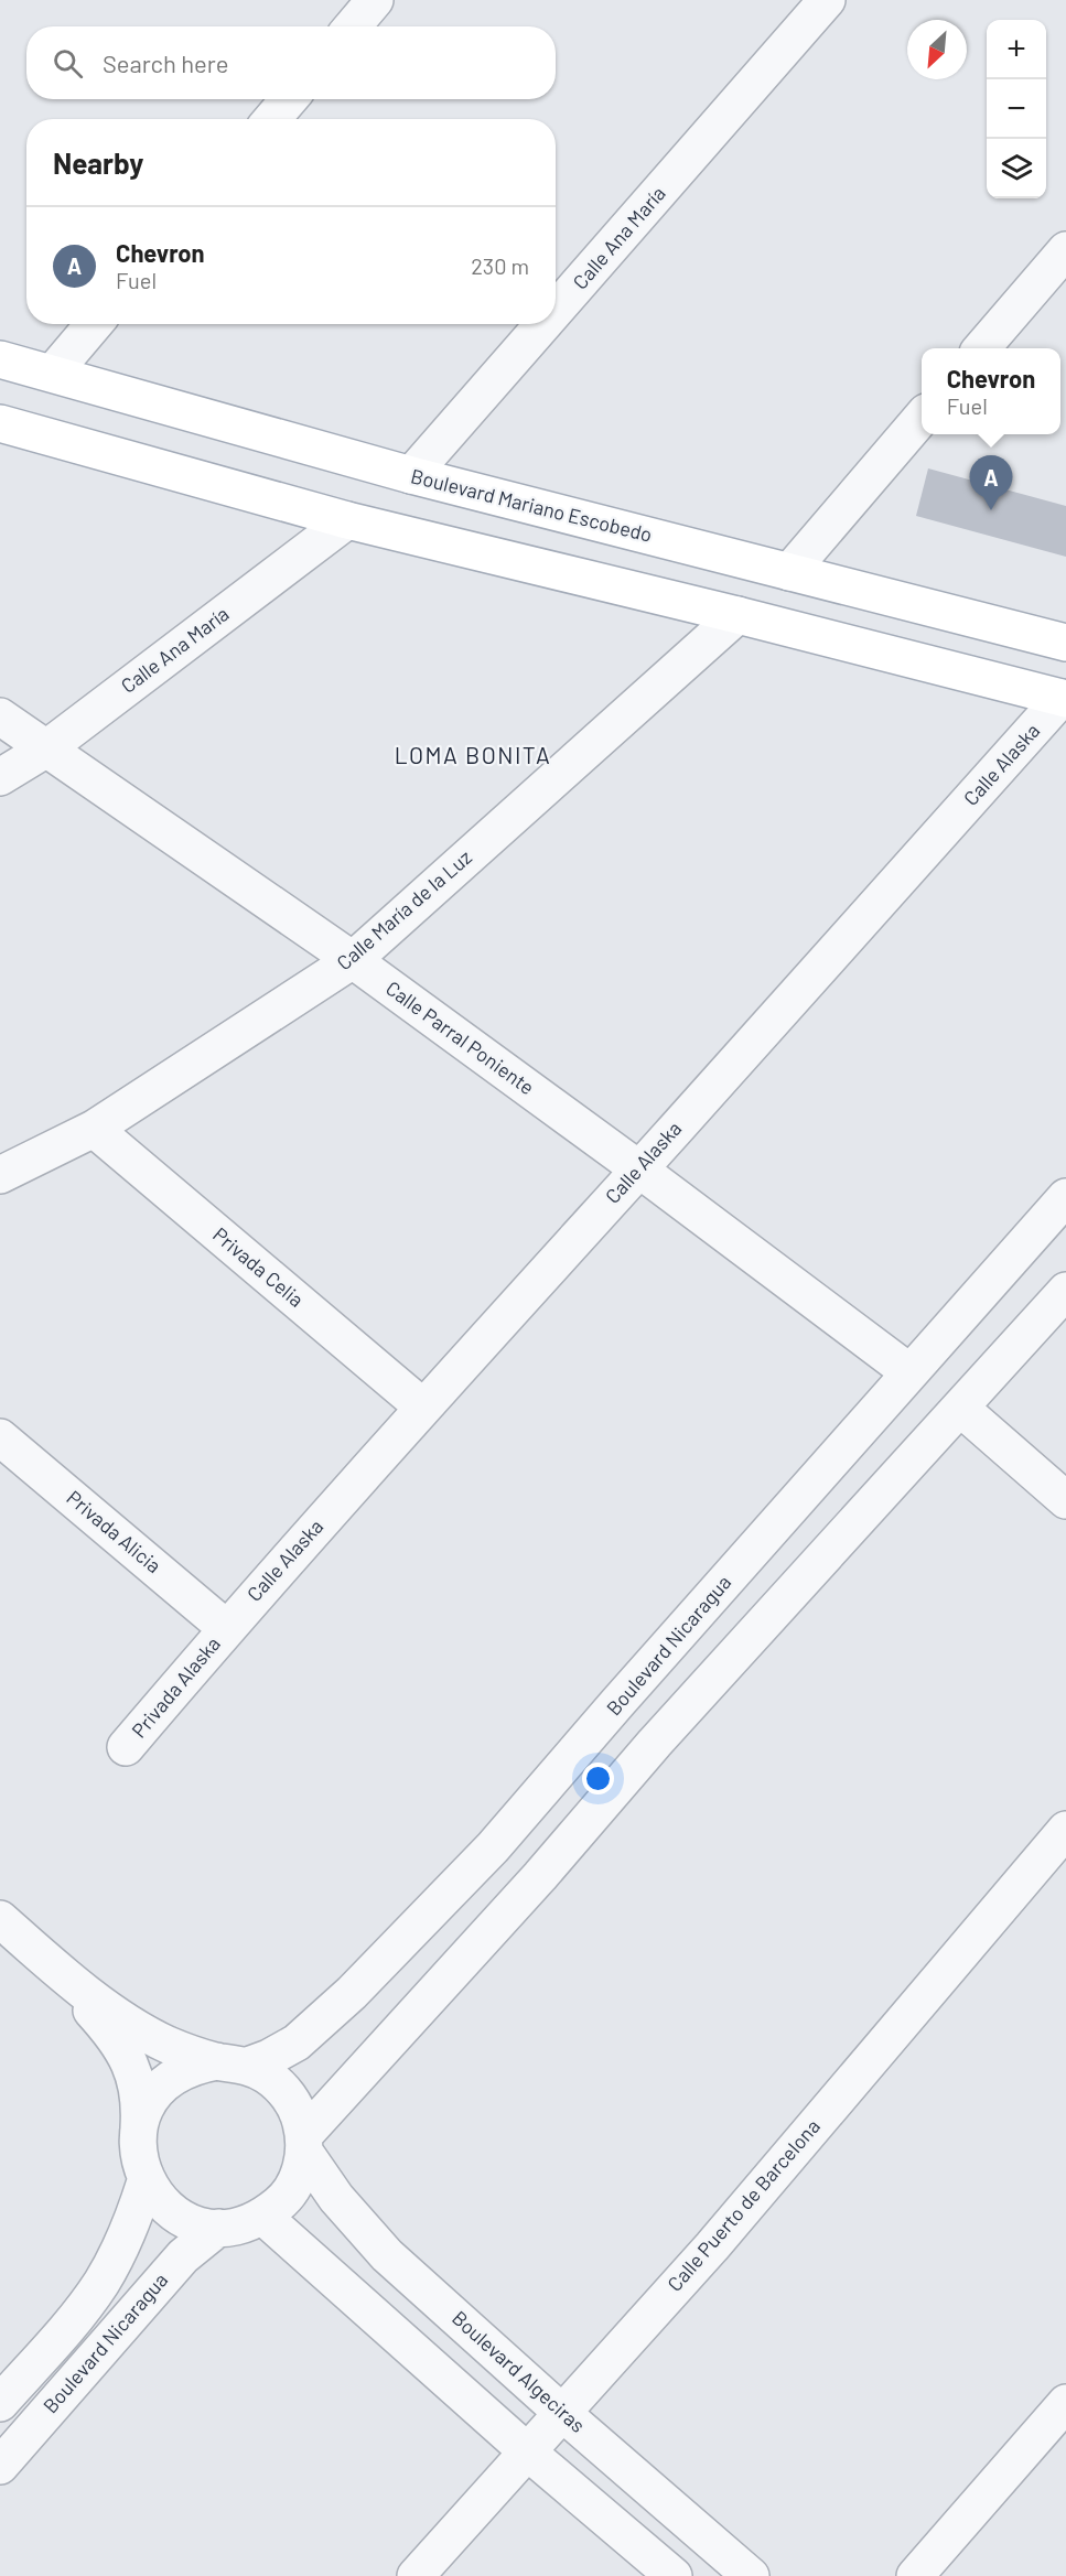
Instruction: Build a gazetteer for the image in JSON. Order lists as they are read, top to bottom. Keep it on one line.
{"streets":{"main road":["Boulevard Mariano Escobedo"],"street":["Calle Ana María","Calle Alaska","Calle María de la Luz","Calle Parral Poniente","Privada Celia","Privada Alicia","Boulevard Nicaragua","Privada Alaska","Calle Puerto de Barcelona","Boulevard Algeciras"]},"crossings":[["Calle Ana María","Boulevard Mariano Escobedo"],["Calle Ana María","Calle Parral Poniente"],["Calle Alaska","Calle Parral Poniente"],["Calle Alaska","Privada Celia"],["Calle Alaska","Privada Alicia"],["Calle Alaska","Privada Alaska"],["Calle María de la Luz","Calle Parral Poniente"],["Calle María de la Luz","Privada Celia"],["Calle Parral Poniente","Boulevard Nicaragua"],["Privada Alicia","Privada Alaska"],["Boulevard Nicaragua","Boulevard Algeciras"],["Calle Puerto de Barcelona","Boulevard Algeciras"]],"districts":["LOMA BONITA"],"north":"bottom left","page":{"map_buttons":["+","−"],"search":"Search here","heading":"Nearby","list":[{"mark":"A","name":"Chevron","note":"Fuel","value":"230 m"}],"popup":["Chevron","Fuel"],"pins":"A"}}
